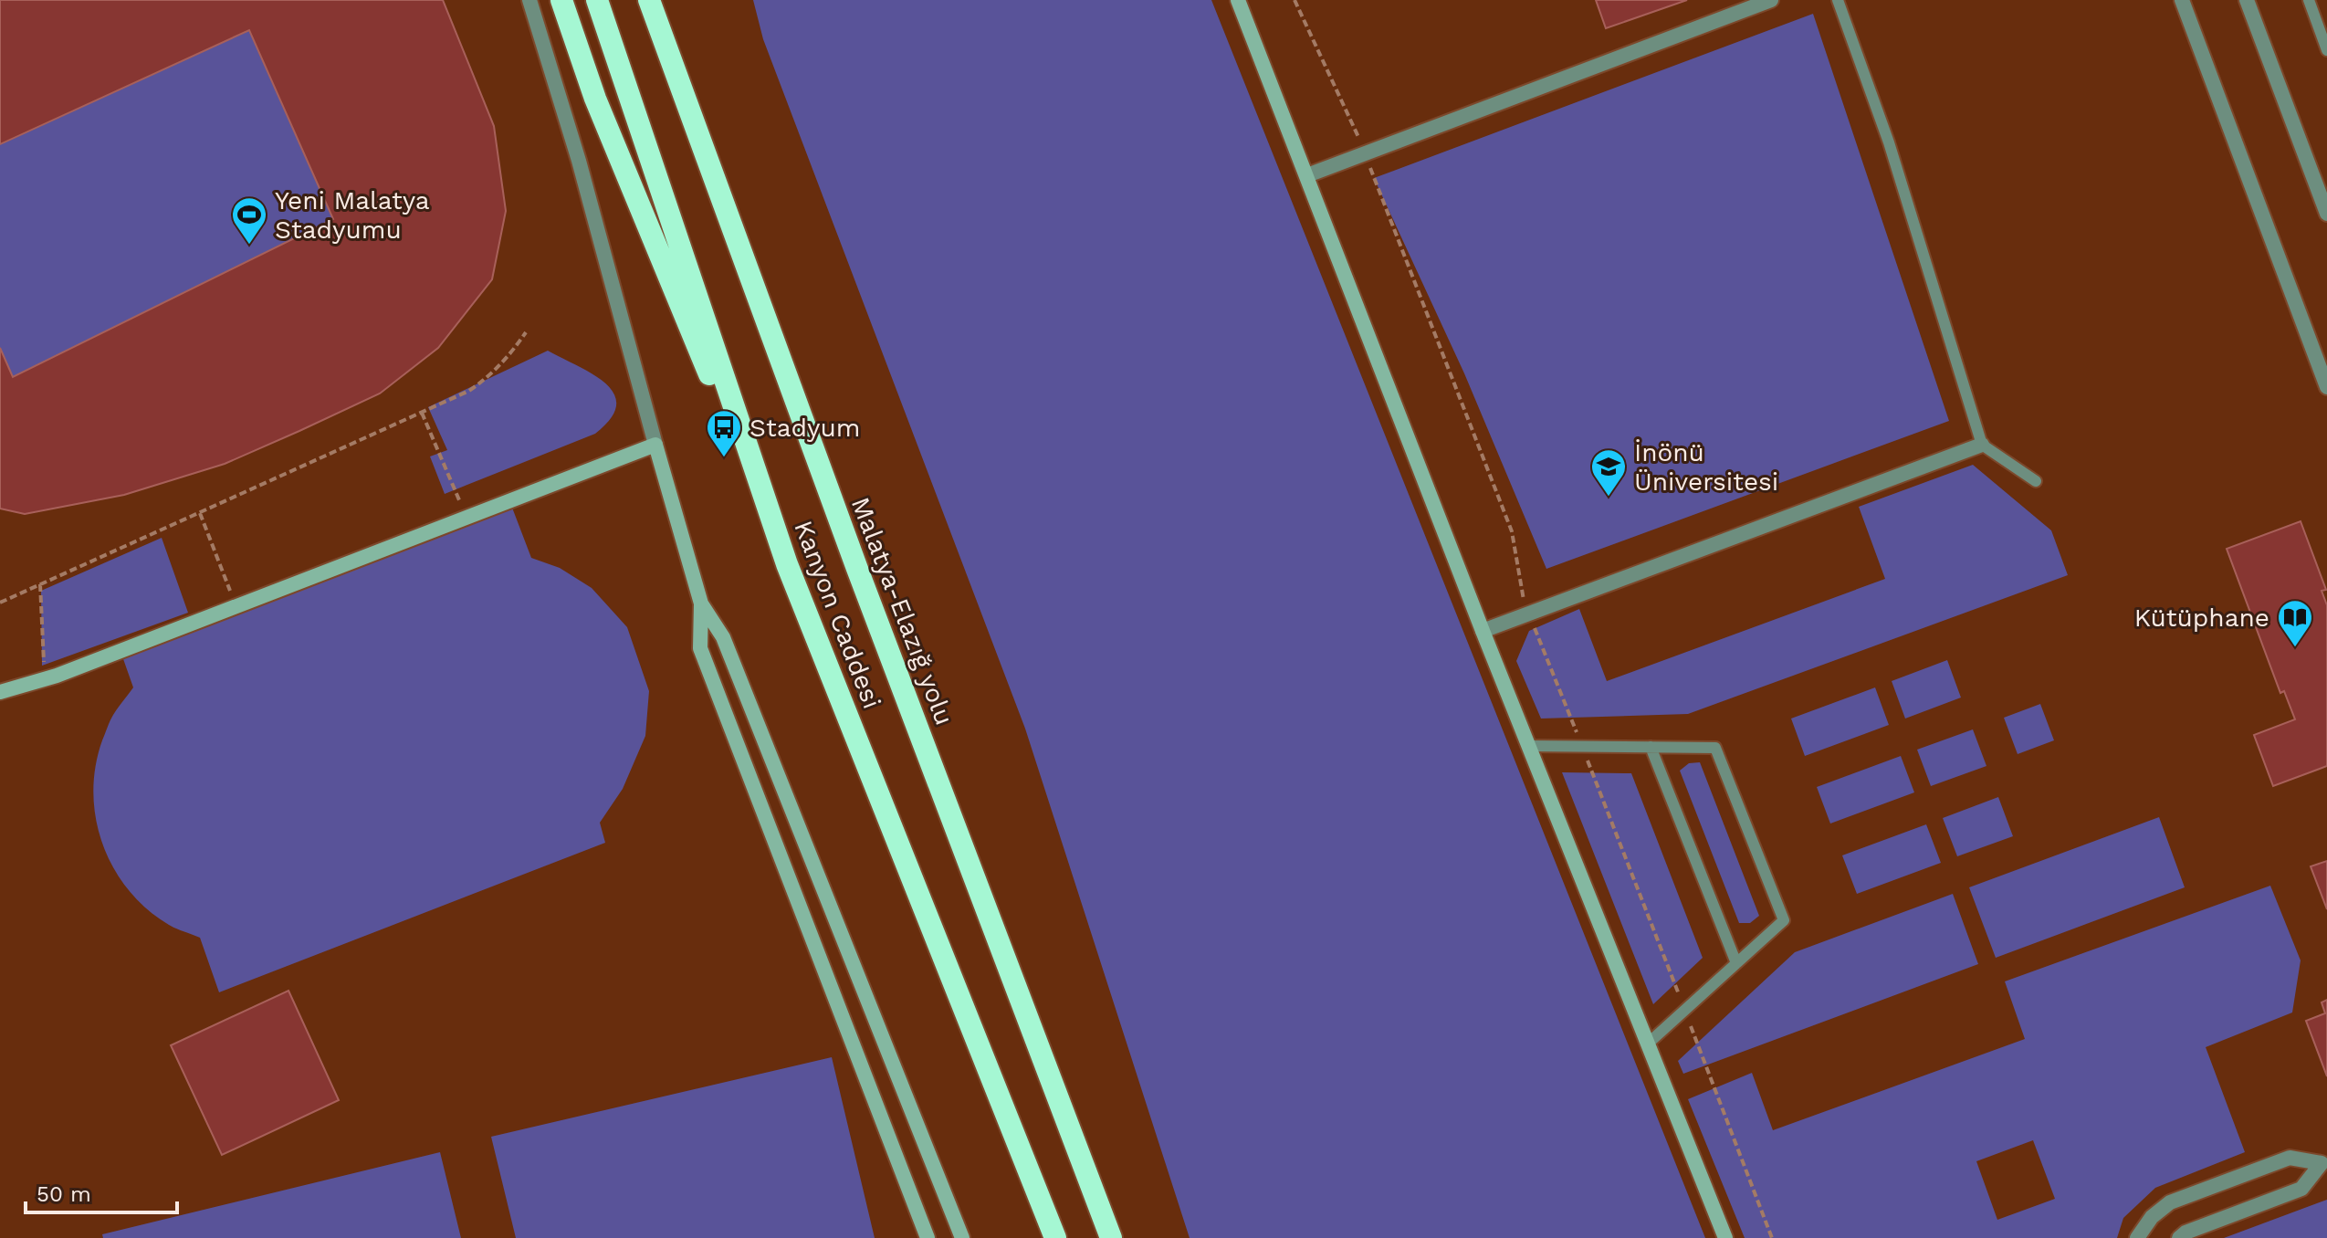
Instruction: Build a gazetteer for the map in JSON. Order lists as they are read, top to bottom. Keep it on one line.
{"streets":{"highway":["Malatya-Elazığ yolu","Kanyon Caddesi"]},"places":{"sports":["Yeni Malatya Stadyumu"],"bus stop":["Stadyum"],"school or university":["İnönü Üniversitesi"],"library":["Kütüphane"]},"scale_bar":"50 m"}
